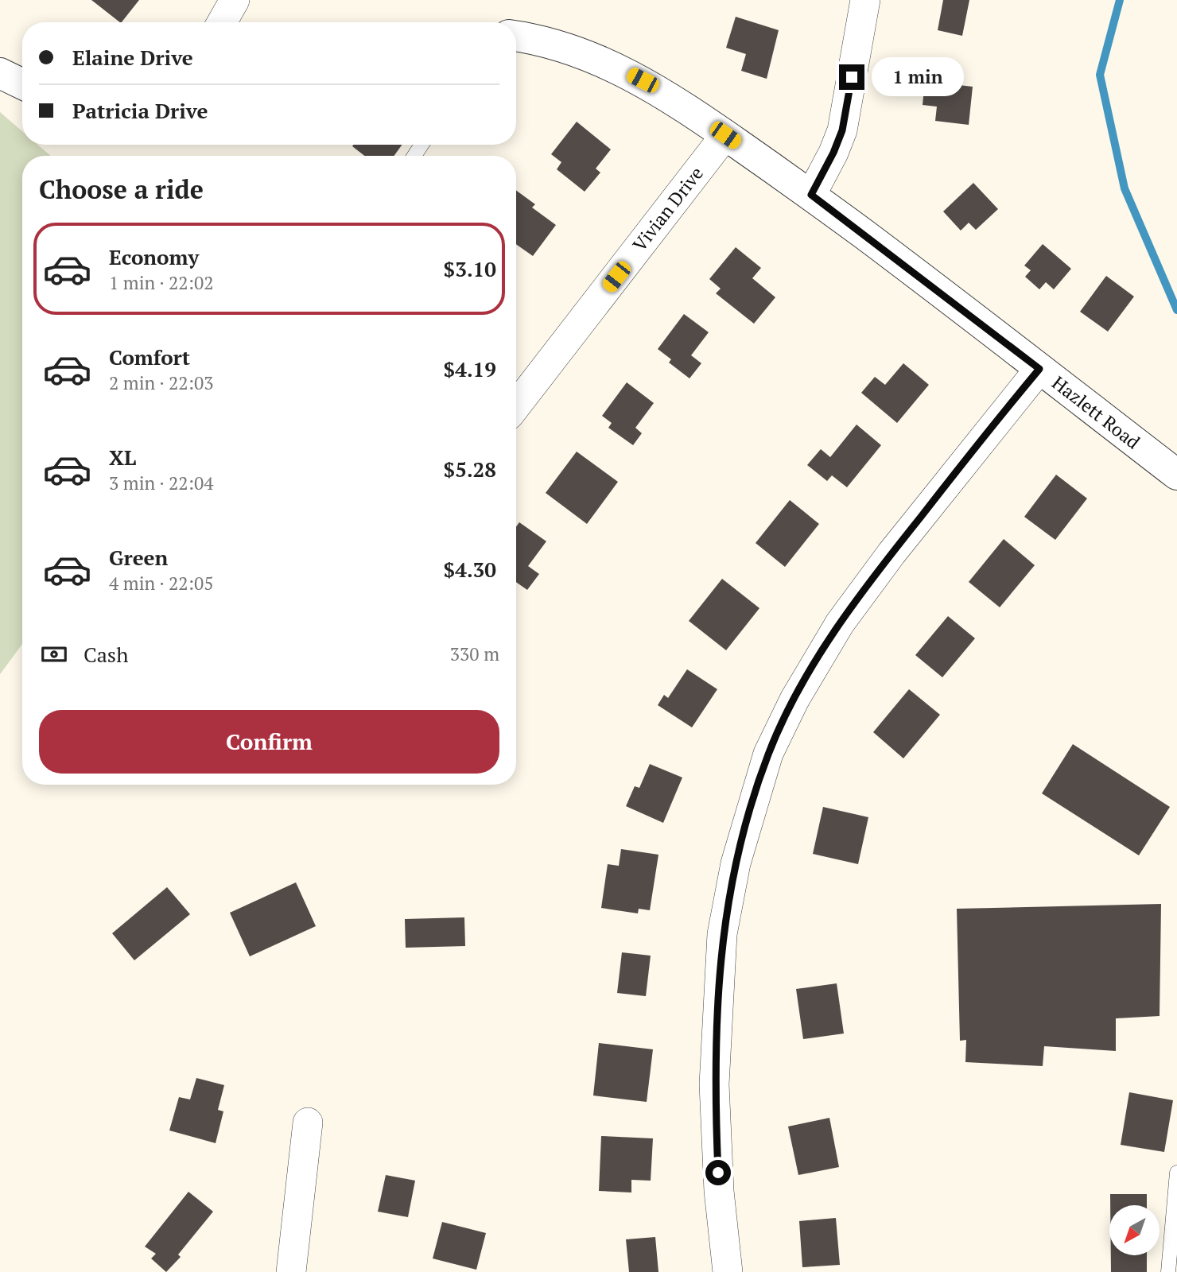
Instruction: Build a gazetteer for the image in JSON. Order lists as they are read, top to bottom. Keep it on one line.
{"streets":{"street":["Vivian Drive","Hazlett Road"]},"crossings":[["Vivian Drive","Hazlett Road"]],"north":"bottom left","page":{"banner":["Elaine Drive","Patricia Drive"],"bubble":"1 min","heading":"Choose a ride","list":[{"name":"Economy","note":"1 min · 22:02","value":"$3.10"},{"name":"Comfort","note":"2 min · 22:03","value":"$4.19"},{"name":"XL","note":"3 min · 22:04","value":"$5.28"},{"name":"Green","note":"4 min · 22:05","value":"$4.30"}],"pay":["Cash","330 m"],"buttons":"Confirm"}}
